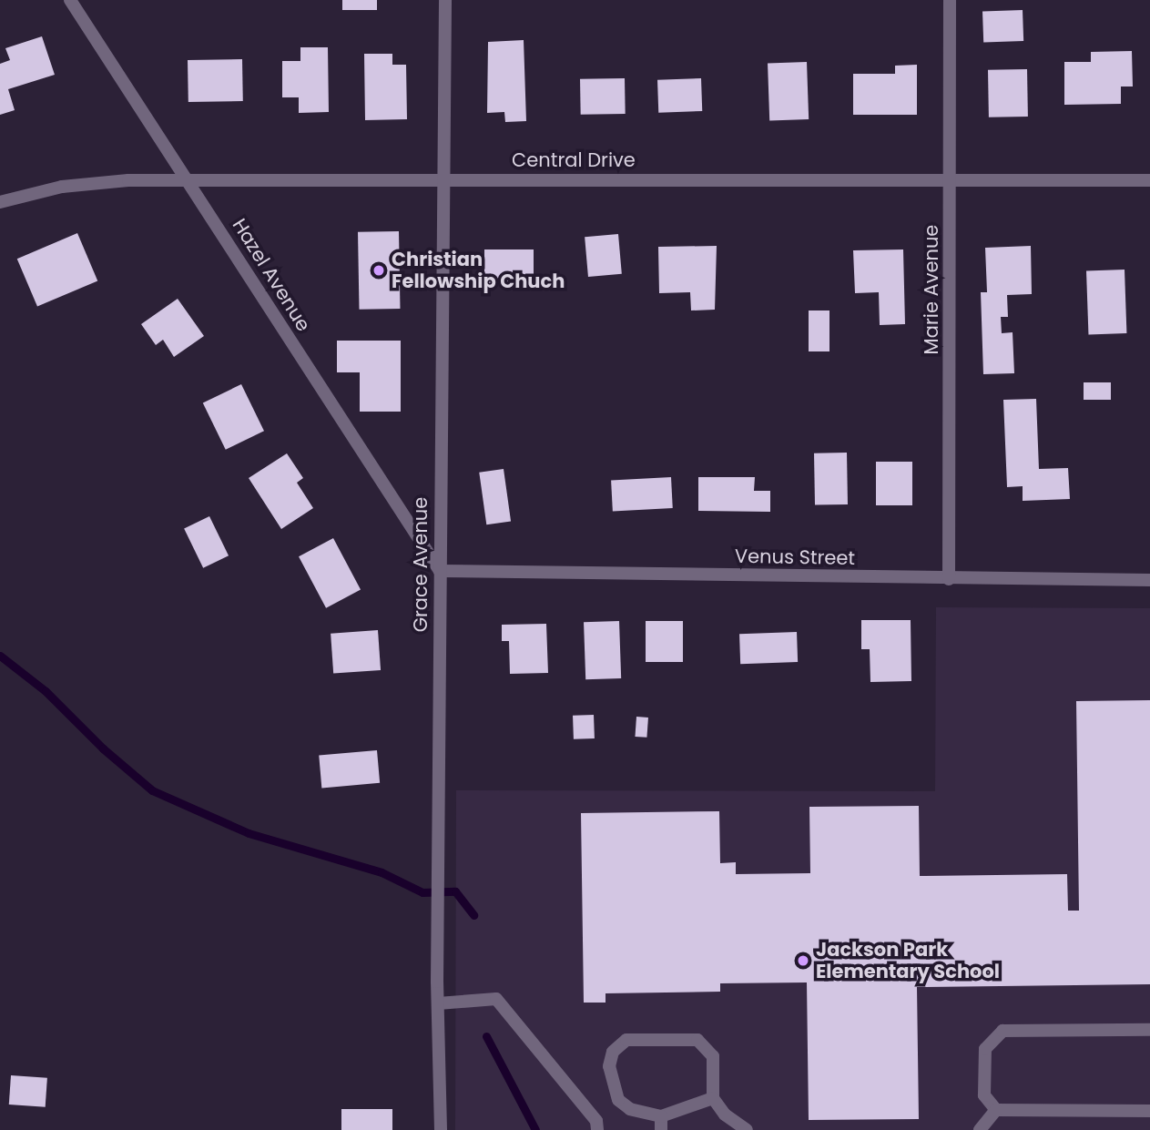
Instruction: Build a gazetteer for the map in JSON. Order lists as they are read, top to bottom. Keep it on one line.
{"streets":{"street":["Central Drive","Hazel Avenue","Marie Avenue","Venus Street","Grace Avenue"]},"crossings":[["Central Drive","Hazel Avenue"],["Central Drive","Marie Avenue"],["Central Drive","Grace Avenue"],["Hazel Avenue","Venus Street"],["Hazel Avenue","Grace Avenue"],["Marie Avenue","Venus Street"],["Venus Street","Grace Avenue"]],"places":["Christian Fellowship Chuch","Jackson Park Elementary School"]}
